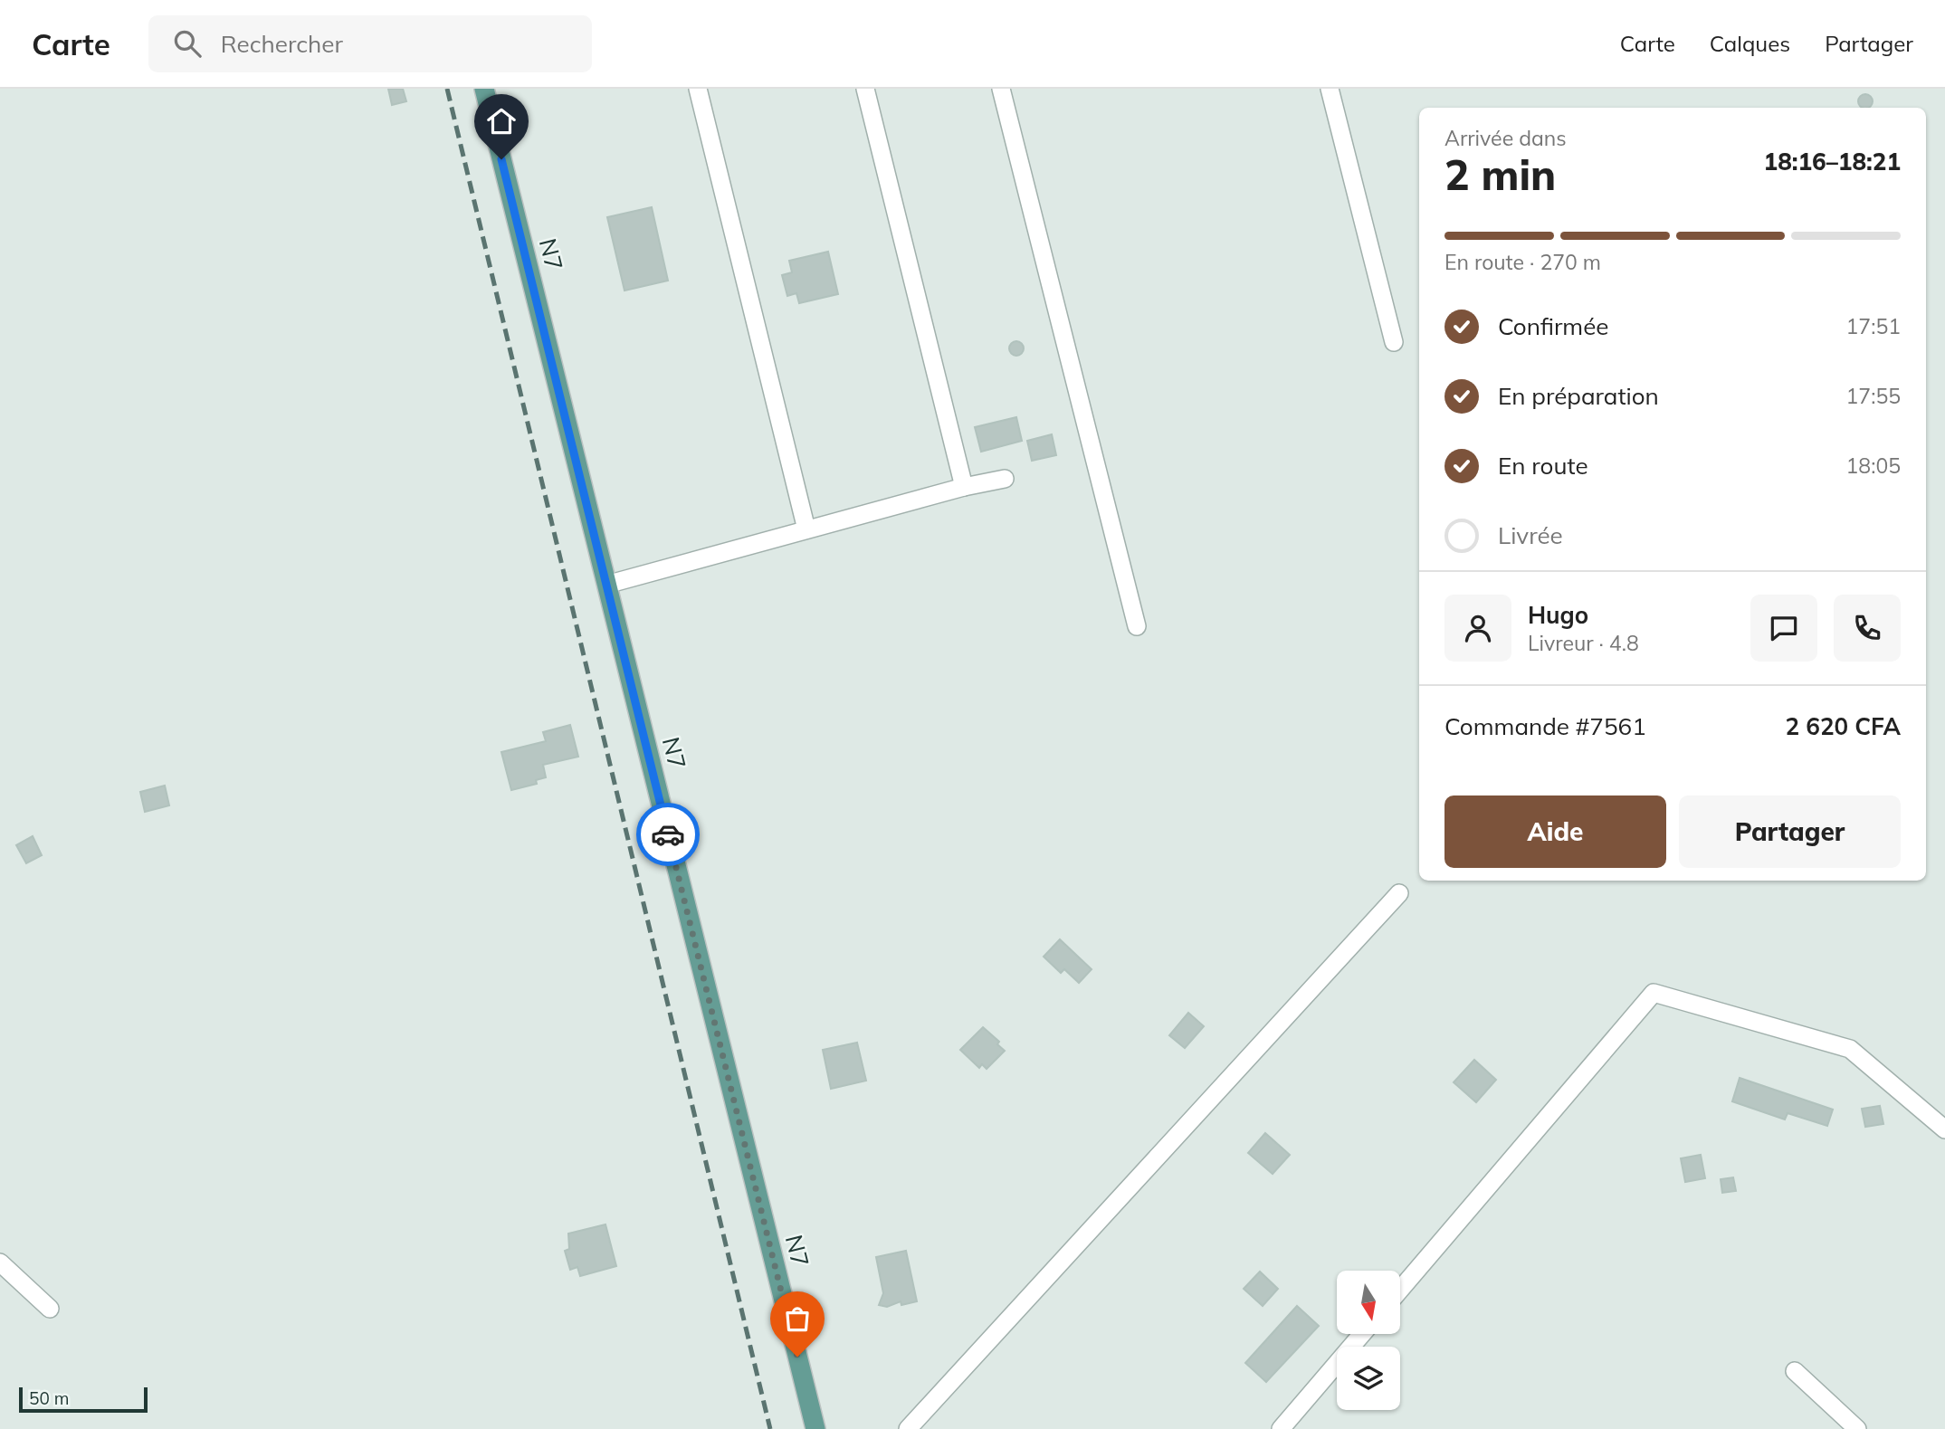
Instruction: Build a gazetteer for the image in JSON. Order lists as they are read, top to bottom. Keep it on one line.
{"streets":{"main road":["N7"]},"scale_bar":"50 m","north":"bottom","page":{"header":"Carte","search":"Rechercher","nav":["Carte","Calques","Partager"],"heading":["2 min","Arrivée dans","18:16–18:21"],"panel":["Hugo","Livreur · 4.8","Commande #7561","2 620 CFA"],"bar":"En route · 270 m","list":[["Confirmée","17:51"],["En préparation","17:55"],["En route","18:05"],"Livrée"],"buttons":["Aide","Partager"],"scale":"50 m"}}
